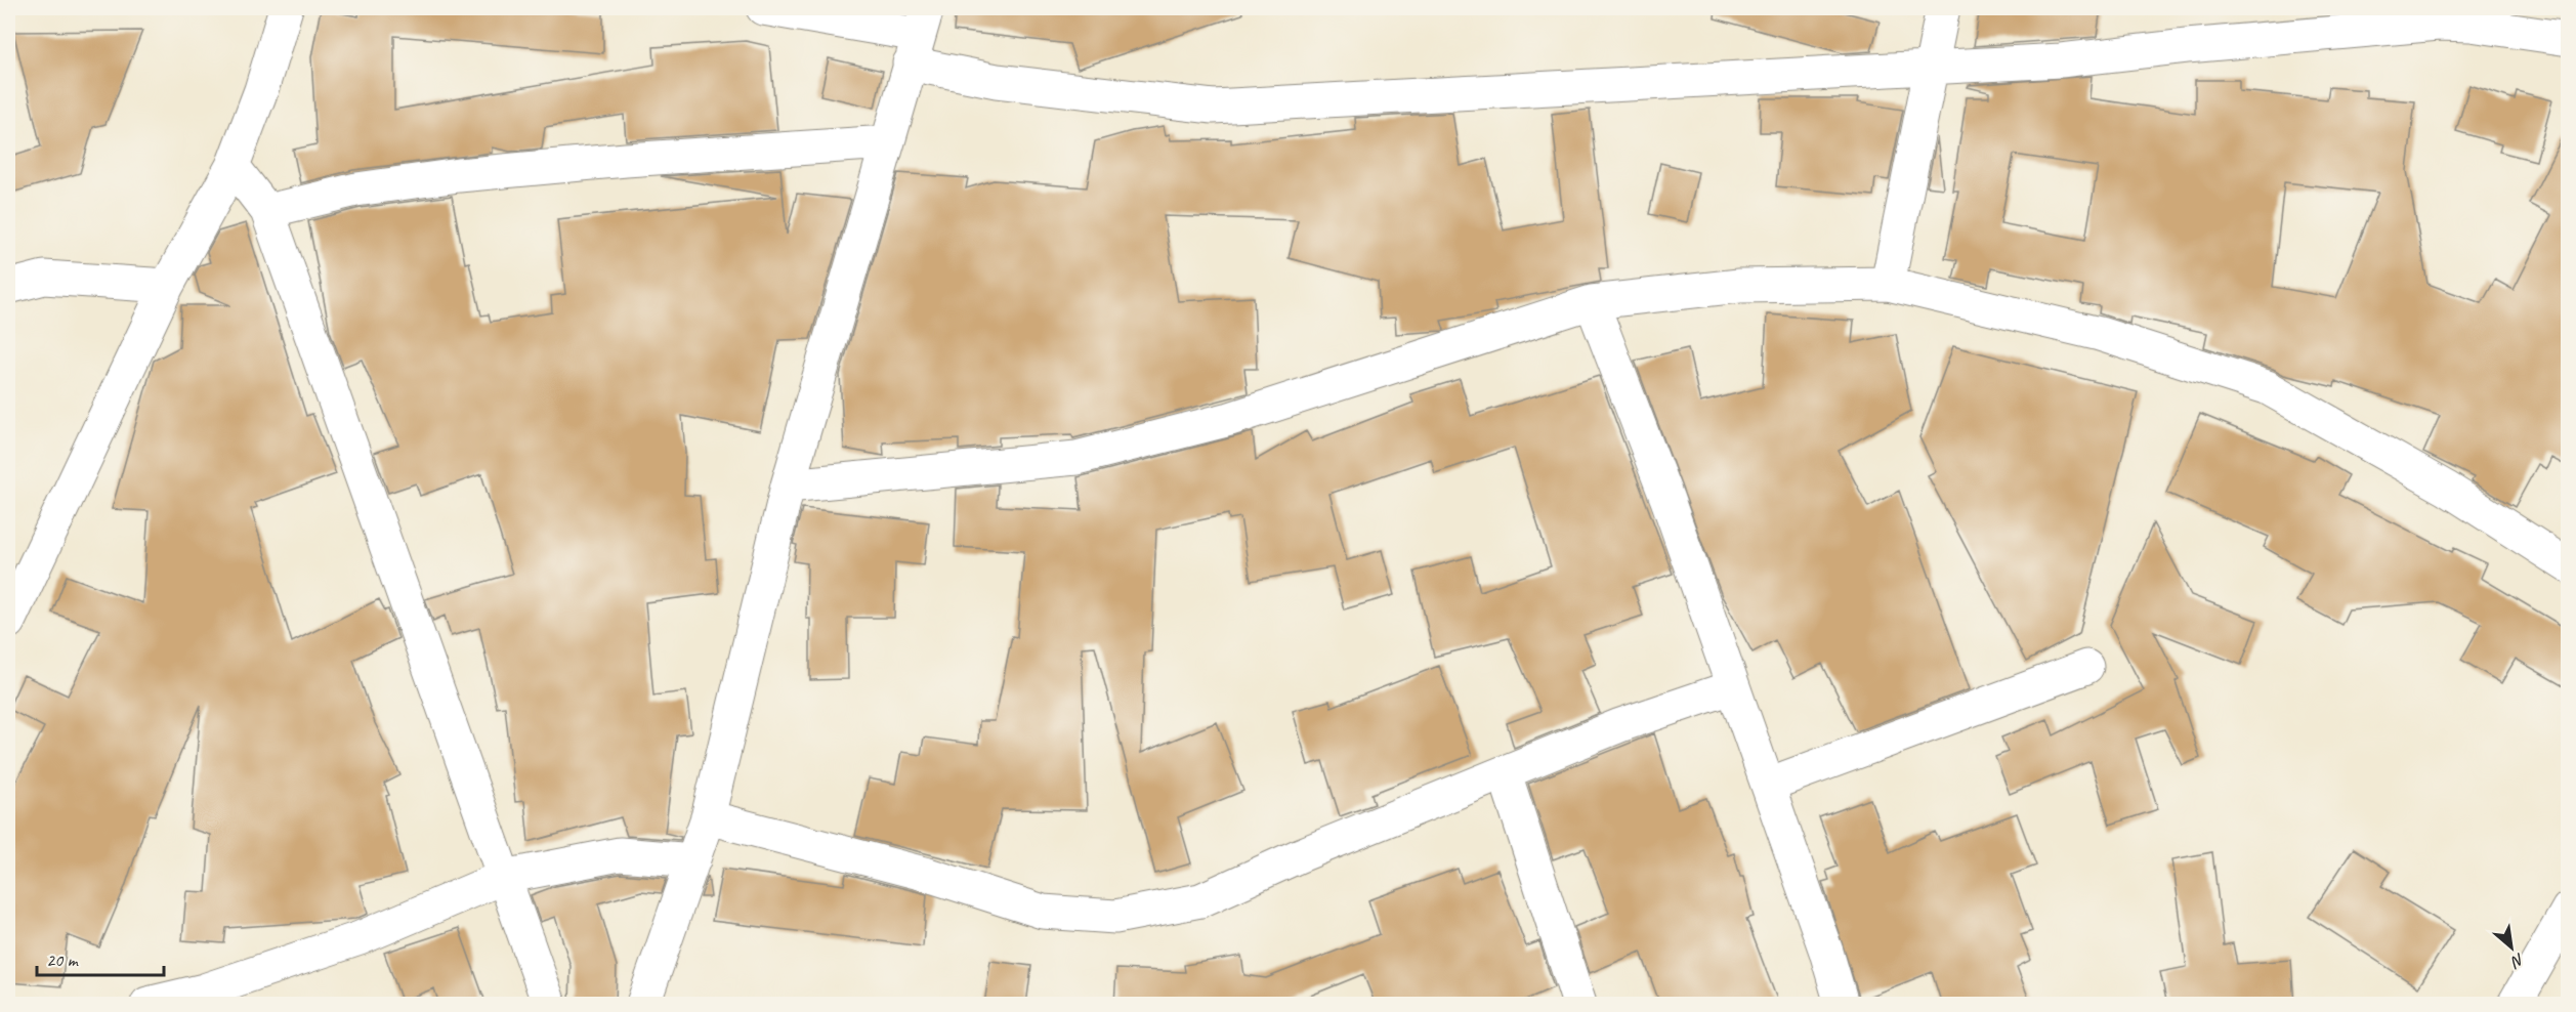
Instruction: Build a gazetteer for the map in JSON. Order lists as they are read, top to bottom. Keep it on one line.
{"scale_bar":"20 m","north":"bottom right"}
